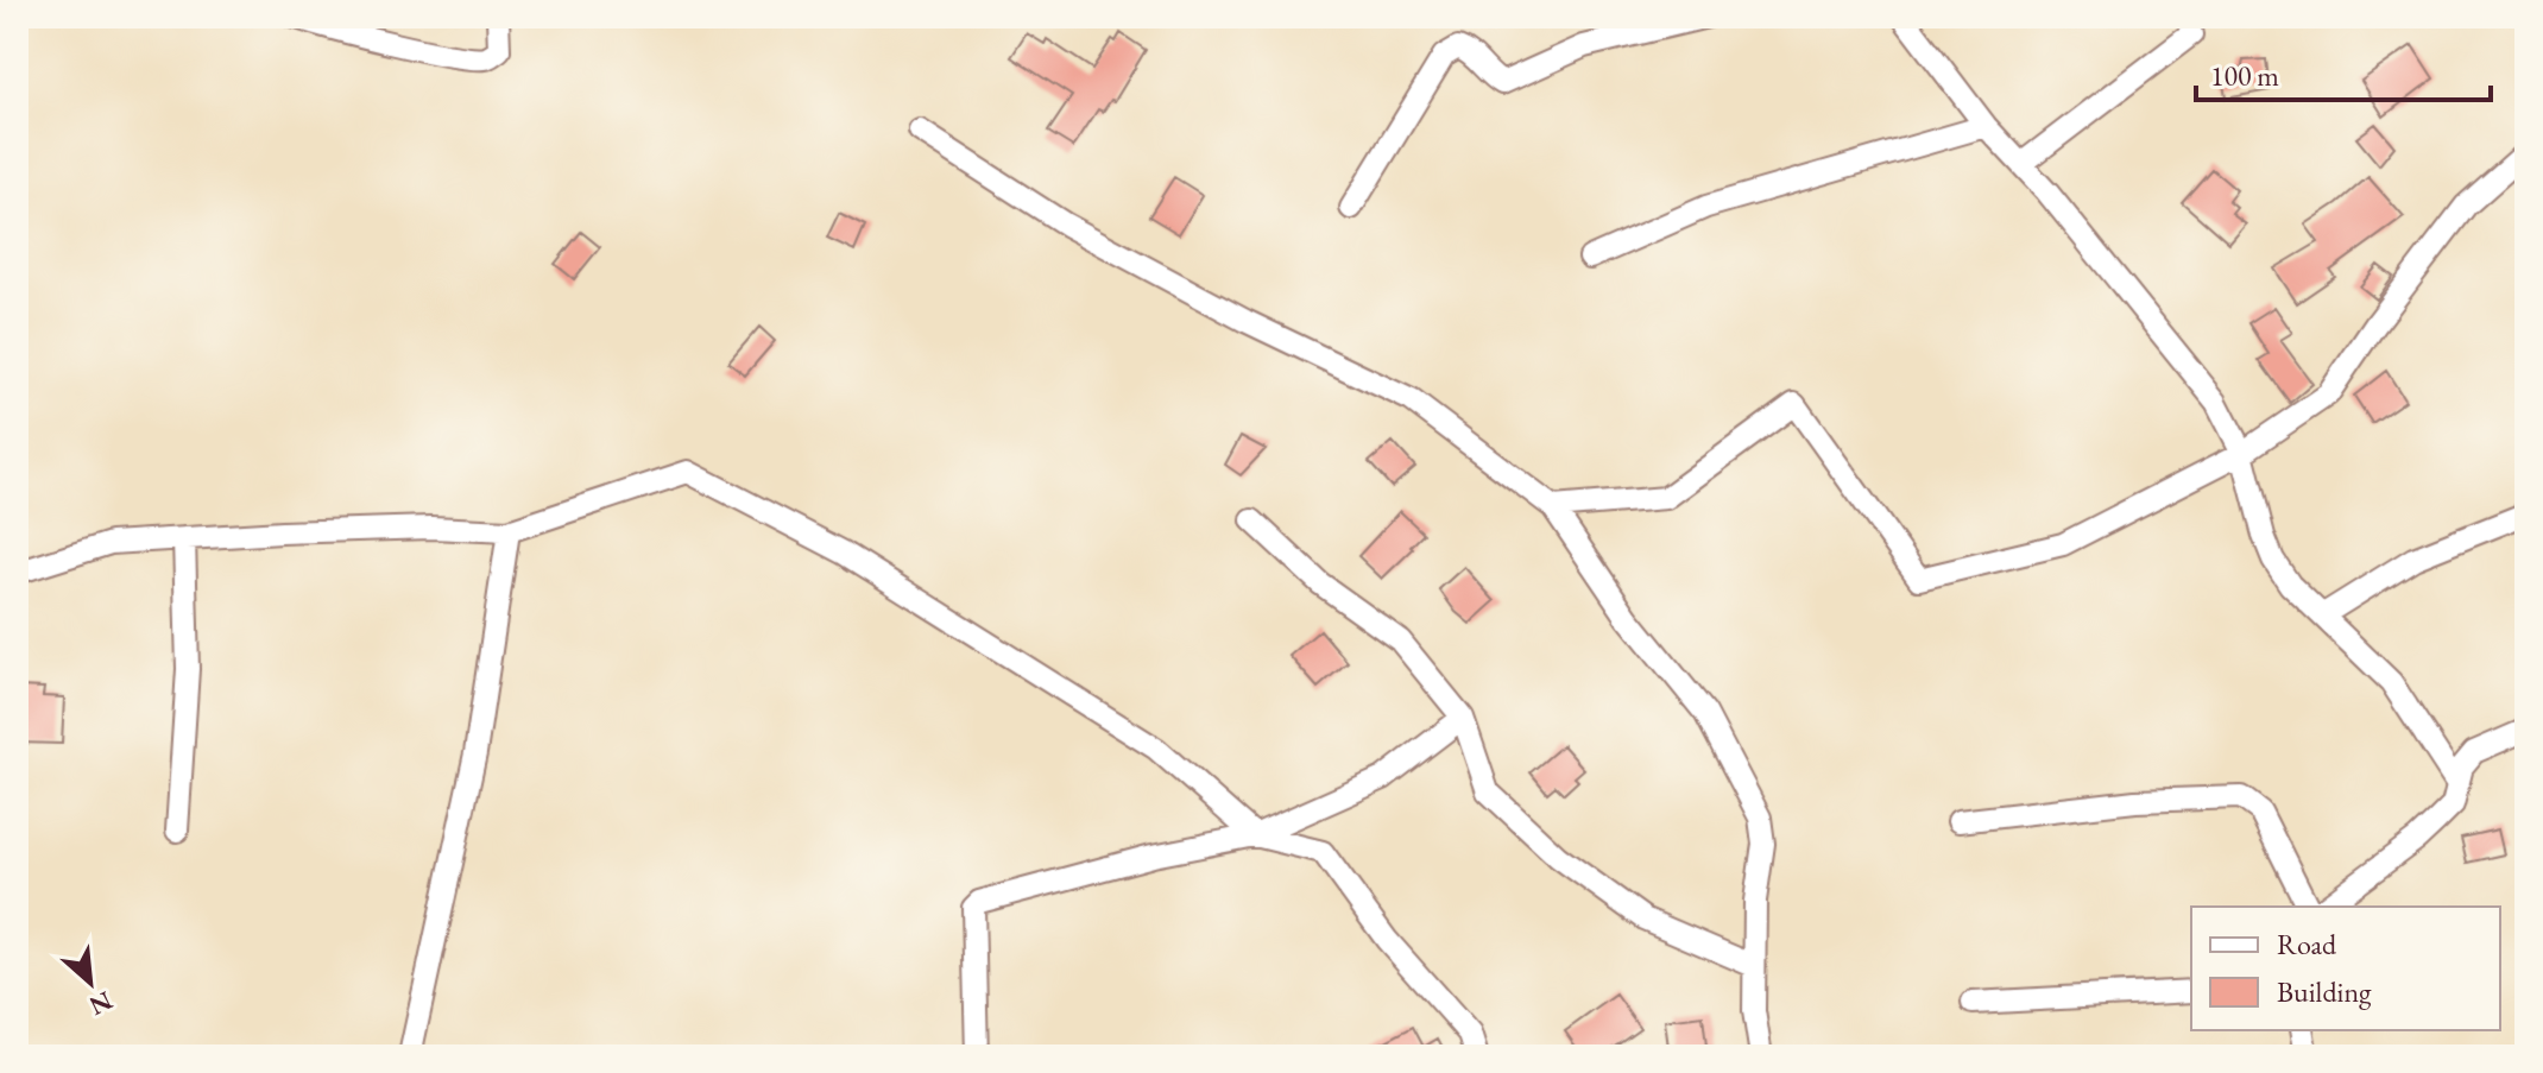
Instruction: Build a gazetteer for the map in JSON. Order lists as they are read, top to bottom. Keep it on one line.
{"legend":["Road","Building"],"scale_bar":"100 m","north":"bottom right"}
